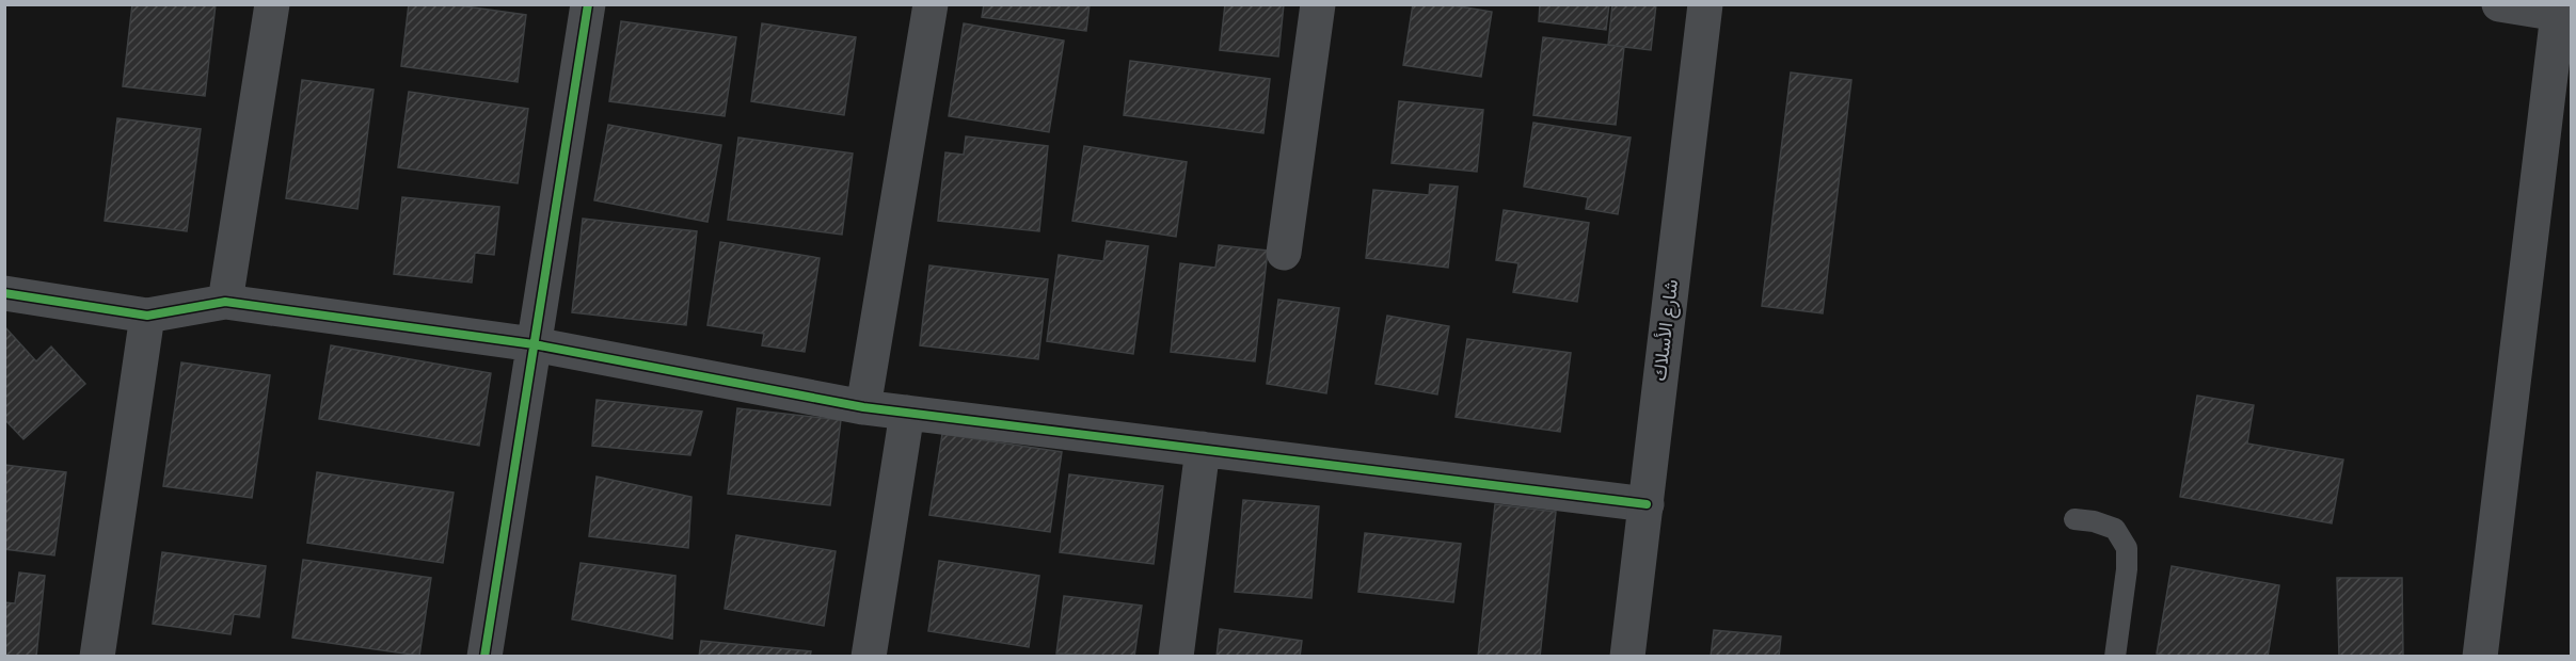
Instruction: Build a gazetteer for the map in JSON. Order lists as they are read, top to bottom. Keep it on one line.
{"streets":{"street":["شارع الأسلاك"]}}
